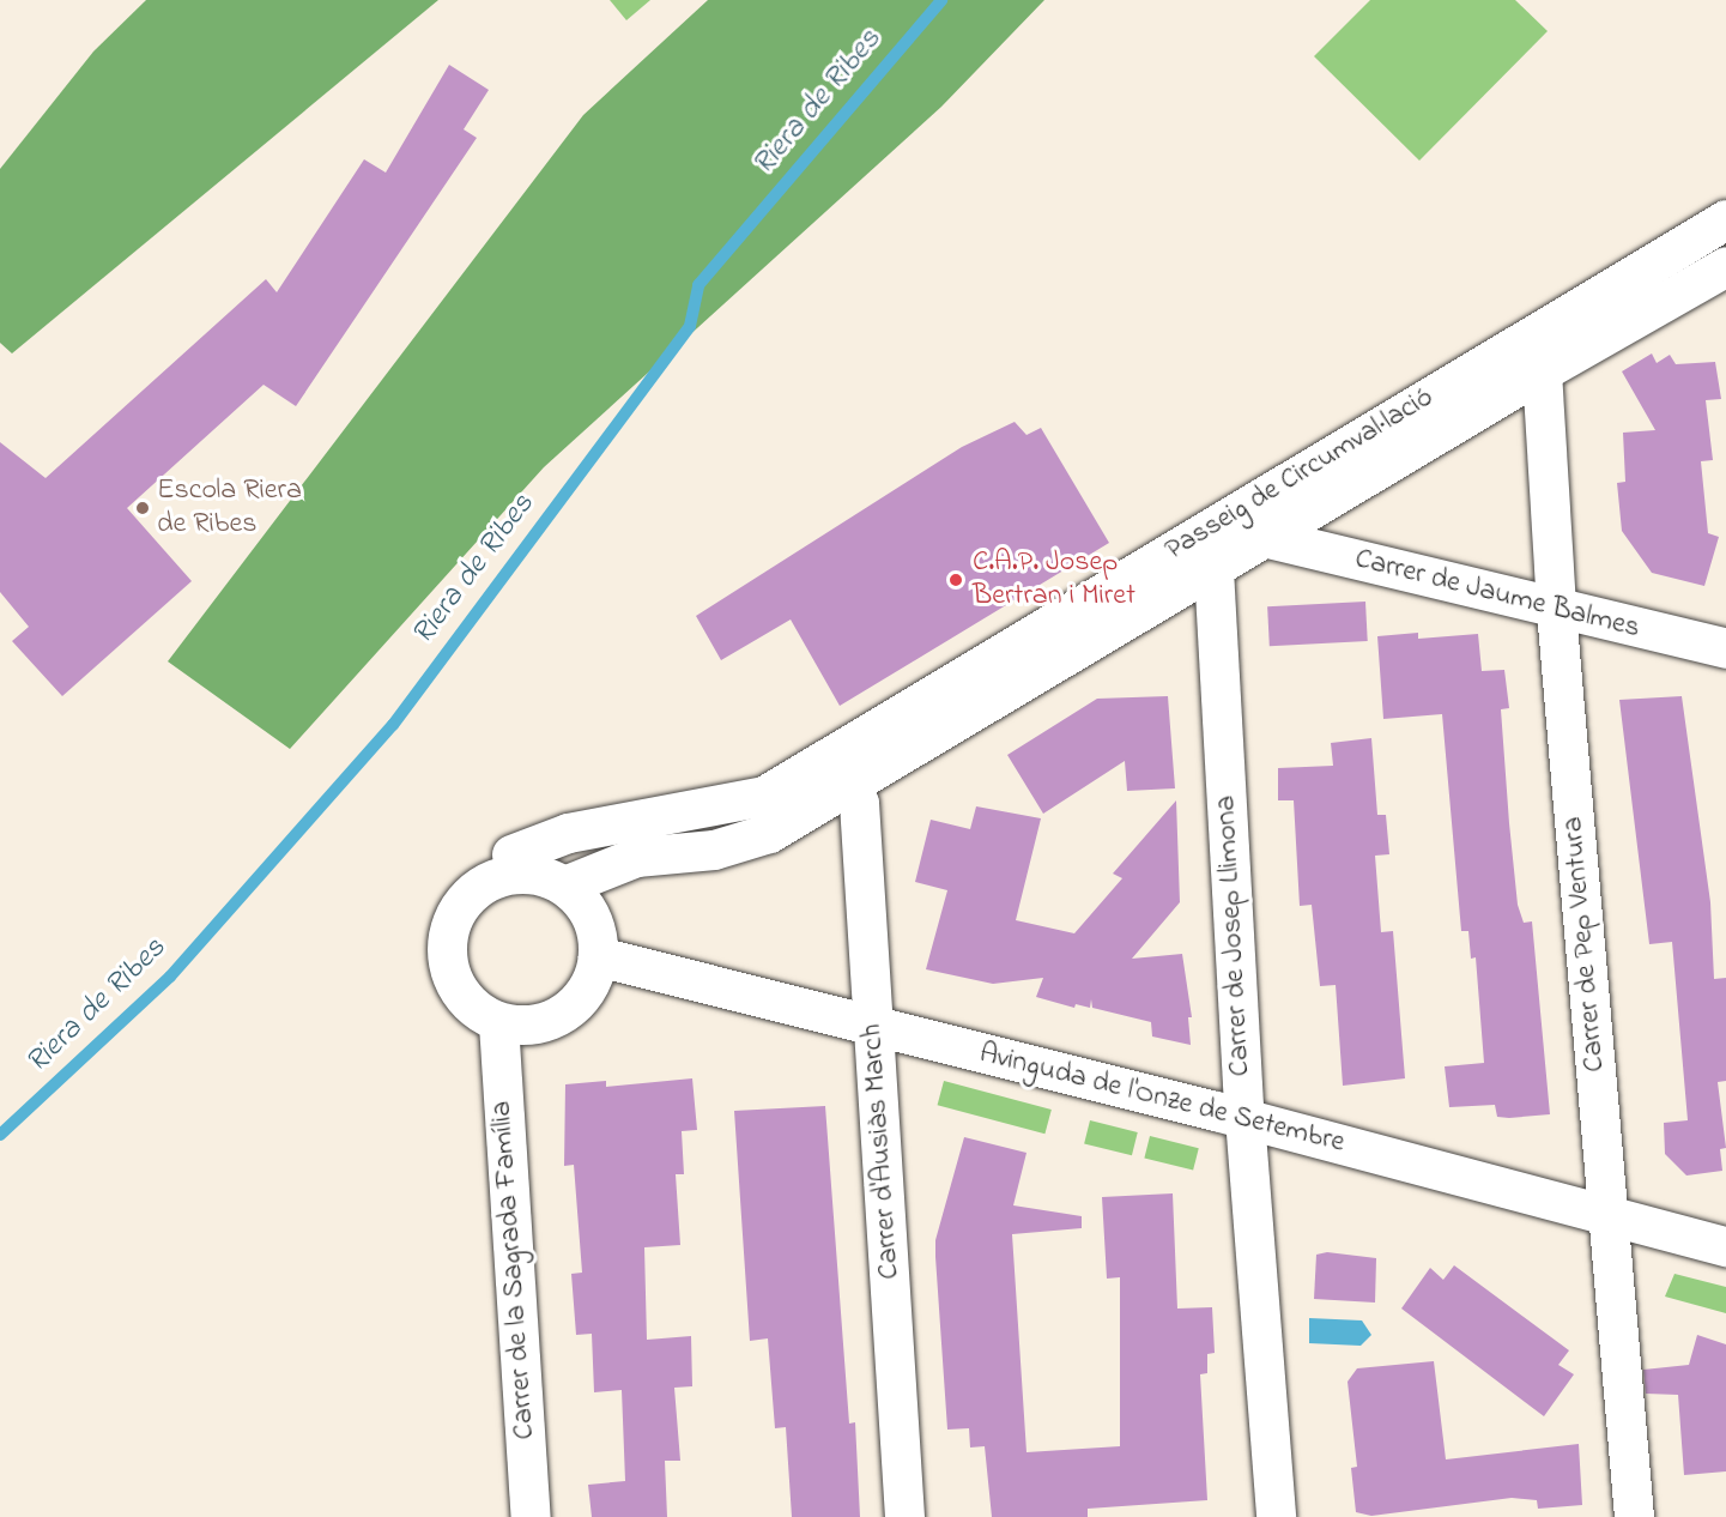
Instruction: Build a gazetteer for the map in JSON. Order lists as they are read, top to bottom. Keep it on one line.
{"streets":{"street":["Passeig de Circumval·lació","Carrer de Jaume Balmes","Carrer de Josep Llimona","Carrer de Pep Ventura","Avinguda de l'Onze de Setembre","Carrer d'Ausiàs March","Carrer de la Sagrada Família"]},"crossings":[["Passeig de Circumval·lació","Carrer de Jaume Balmes"],["Passeig de Circumval·lació","Carrer de Josep Llimona"],["Passeig de Circumval·lació","Carrer de Pep Ventura"],["Passeig de Circumval·lació","Avinguda de l'Onze de Setembre"],["Passeig de Circumval·lació","Carrer d'Ausiàs March"],["Passeig de Circumval·lació","Carrer de la Sagrada Família"],["Carrer de Jaume Balmes","Carrer de Pep Ventura"],["Carrer de Josep Llimona","Avinguda de l'Onze de Setembre"],["Carrer de Pep Ventura","Avinguda de l'Onze de Setembre"],["Avinguda de l'Onze de Setembre","Carrer d'Ausiàs March"],["Avinguda de l'Onze de Setembre","Carrer de la Sagrada Família"]],"water":["Riera de Ribes"],"places":["Escola Riera de Ribes","C.A.P. Josep Bertran i Miret"]}
